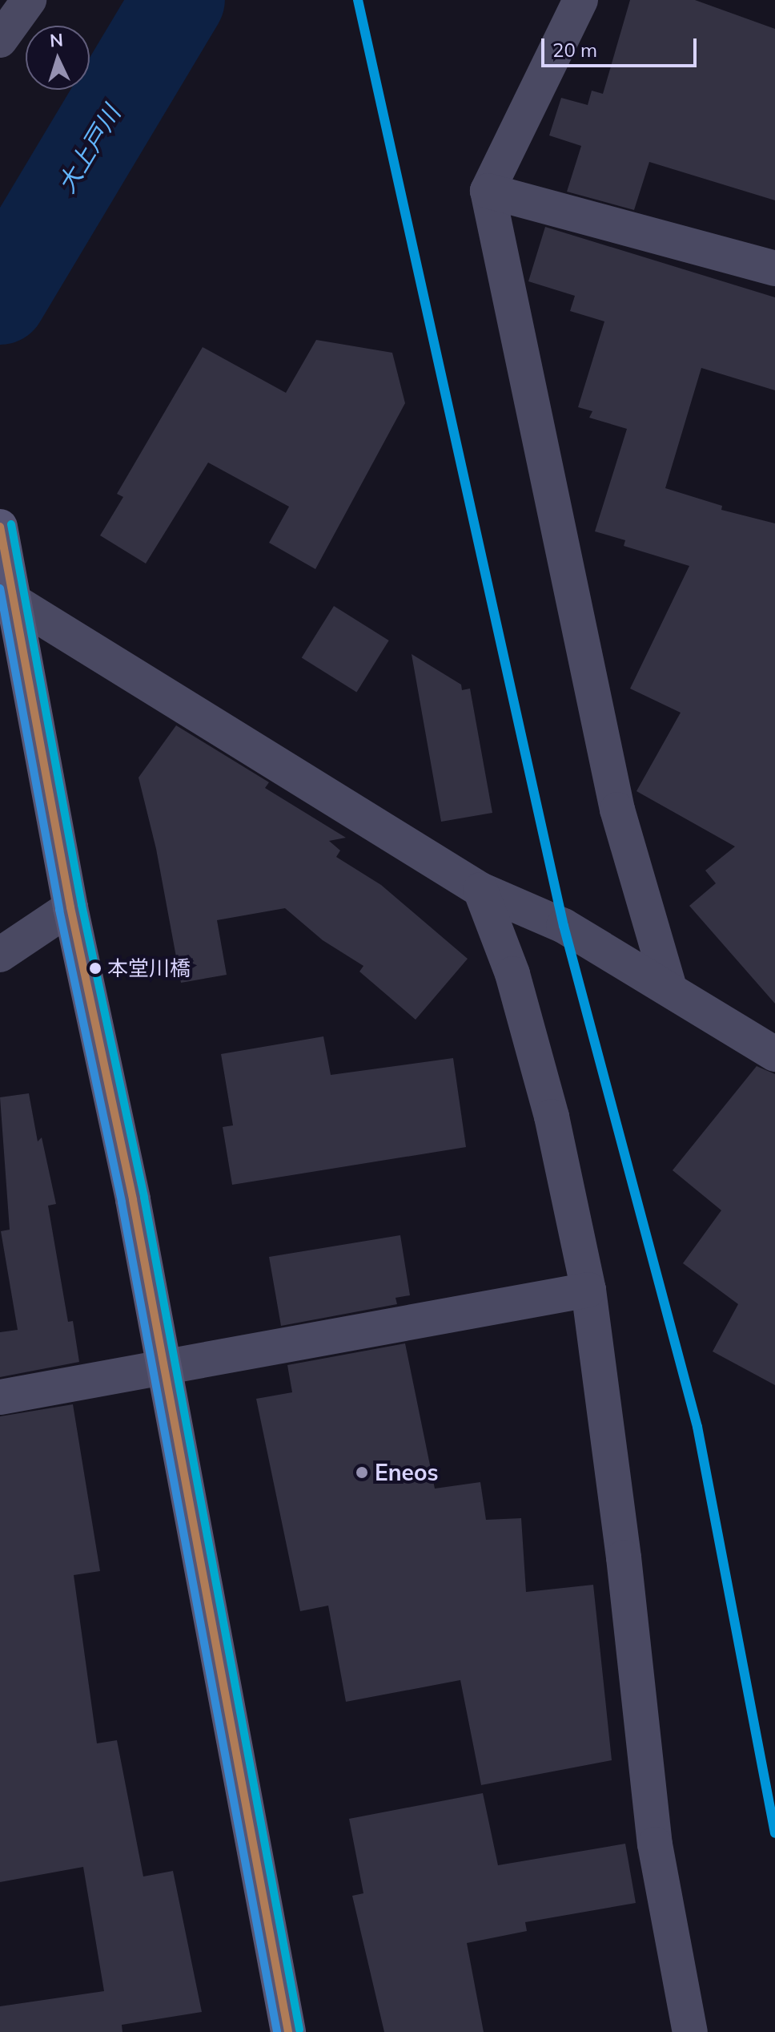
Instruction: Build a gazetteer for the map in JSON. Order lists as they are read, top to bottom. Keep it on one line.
{"water":["大上戸川"],"places":["本堂川橋","Eneos"],"scale_bar":"20 m","north":"top"}
